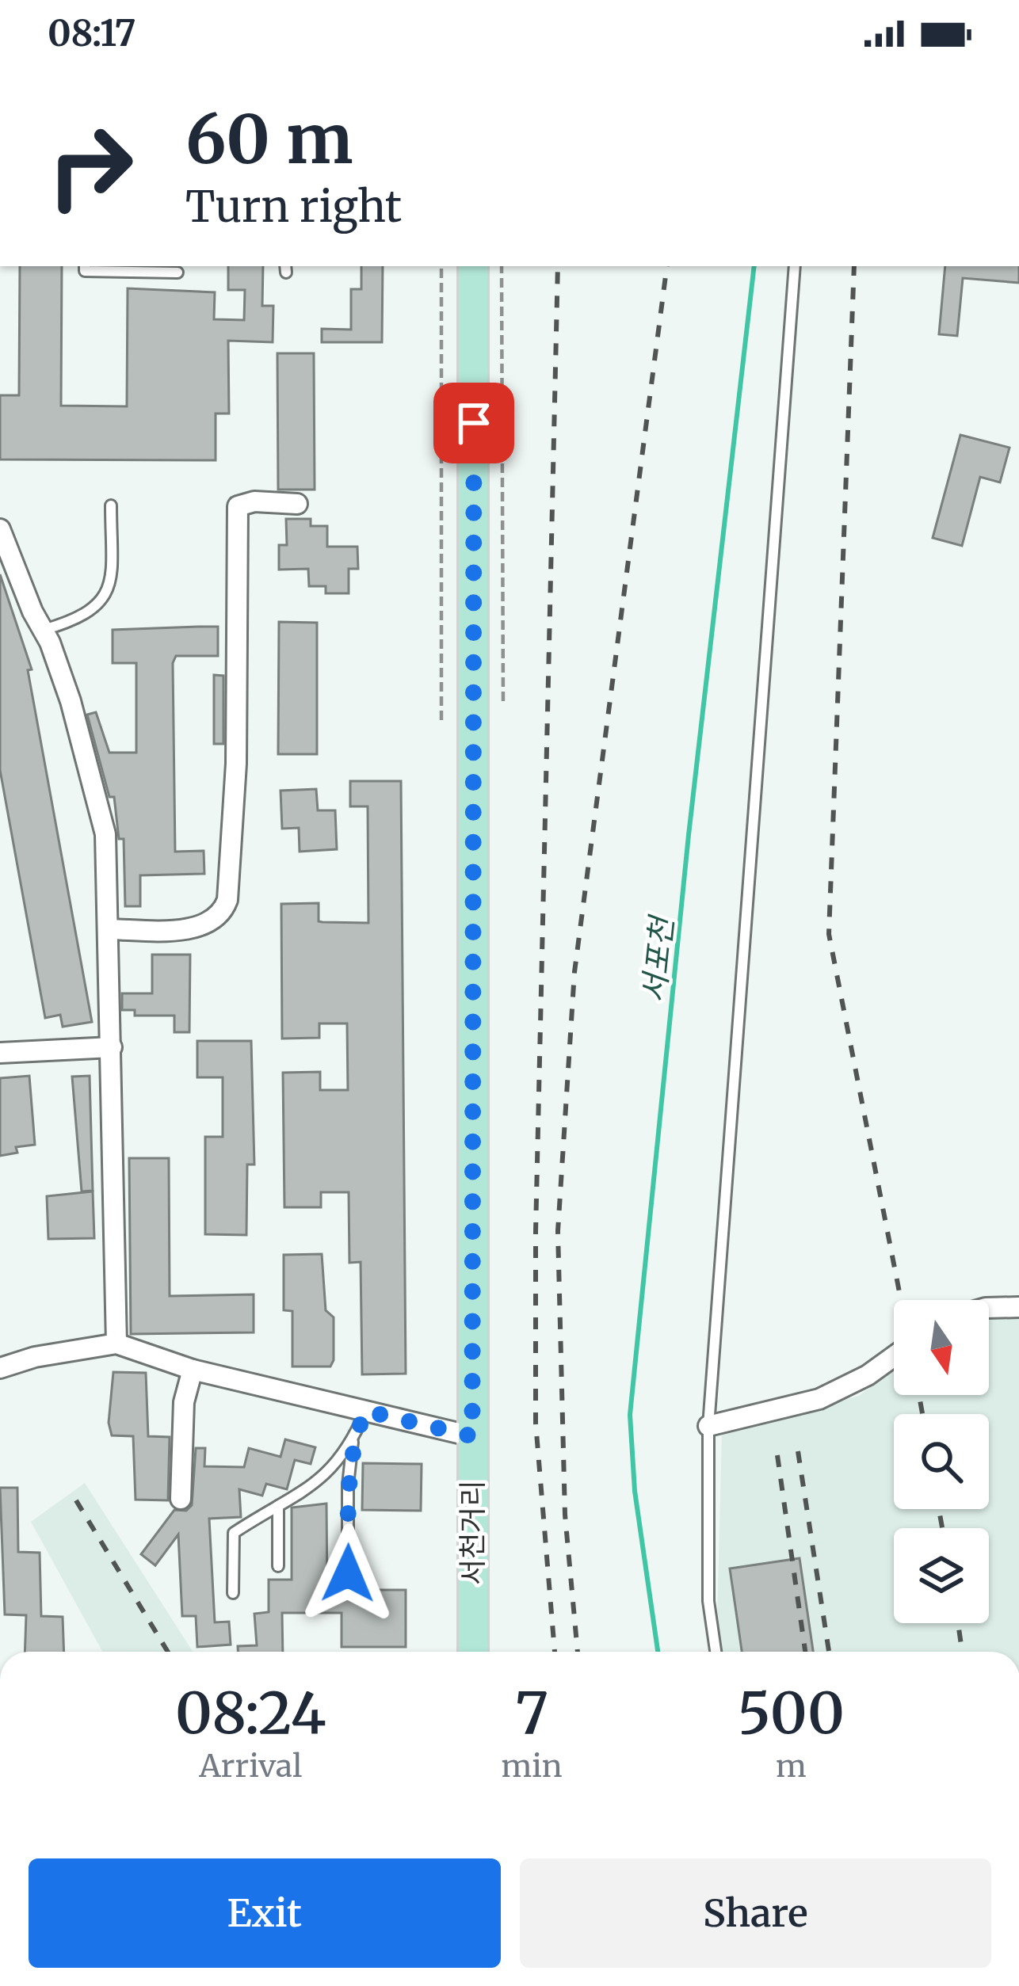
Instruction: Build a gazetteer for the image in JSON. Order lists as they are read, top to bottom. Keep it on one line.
{"streets":{"main road":["서천거리"]},"water":["서포천"],"north":"bottom","page":{"status":"08:17","turn":["60 m","Turn right"],"eta":["08:24","Arrival","7","min","500","m"],"buttons":["Exit","Share"]}}
